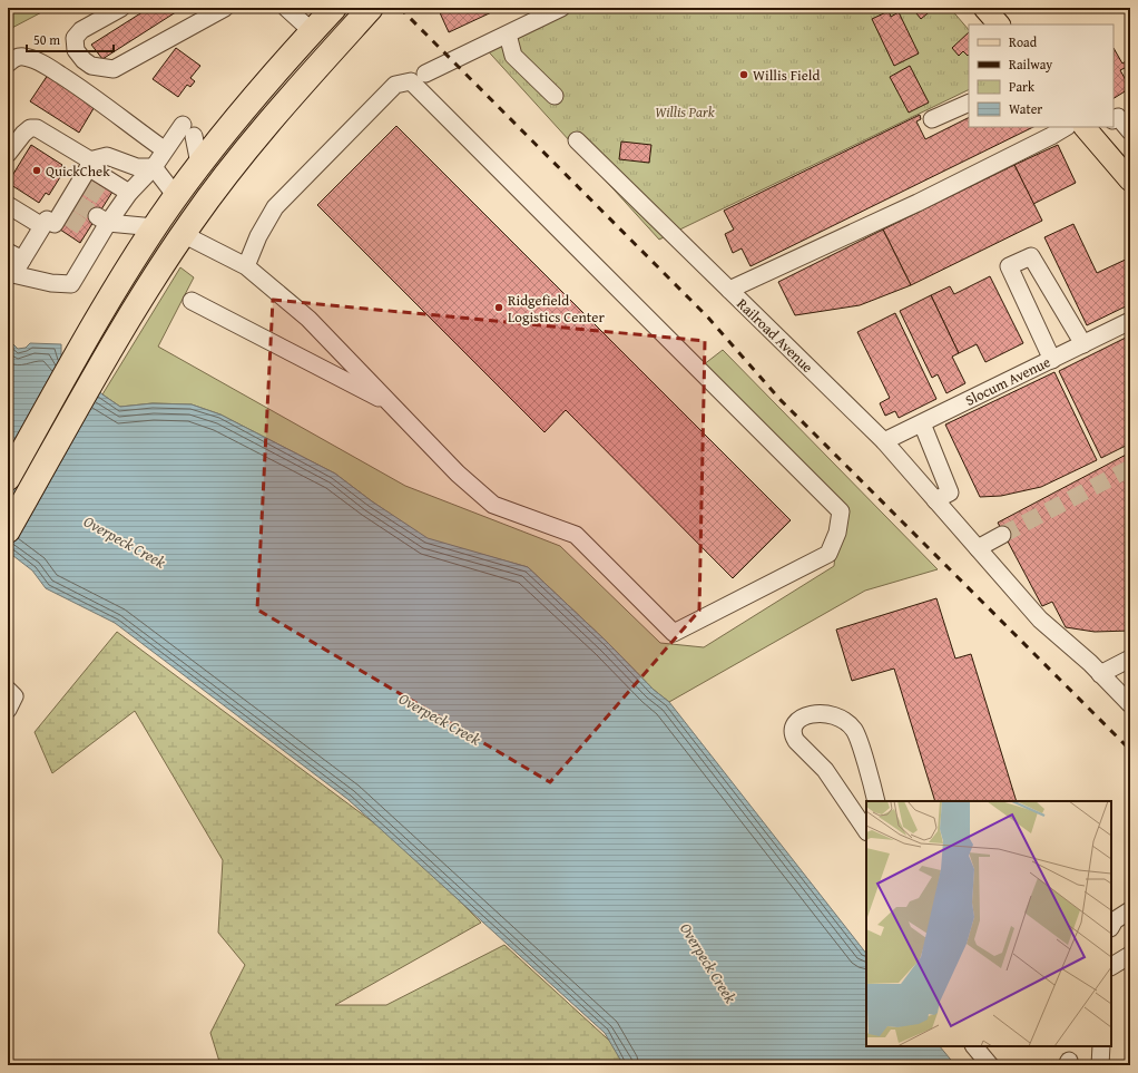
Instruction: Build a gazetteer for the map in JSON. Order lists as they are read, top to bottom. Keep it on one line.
{"streets":{"street":["Railroad Avenue","Slocum Avenue"]},"crossings":[["Railroad Avenue","Slocum Avenue"]],"water":["Overpeck Creek"],"parks":["Willis Park"],"places":["Willis Field","QuickChek","Ridgefield Logistics Center"],"legend":["Road","Railway","Park","Water"],"scale_bar":"50 m"}
